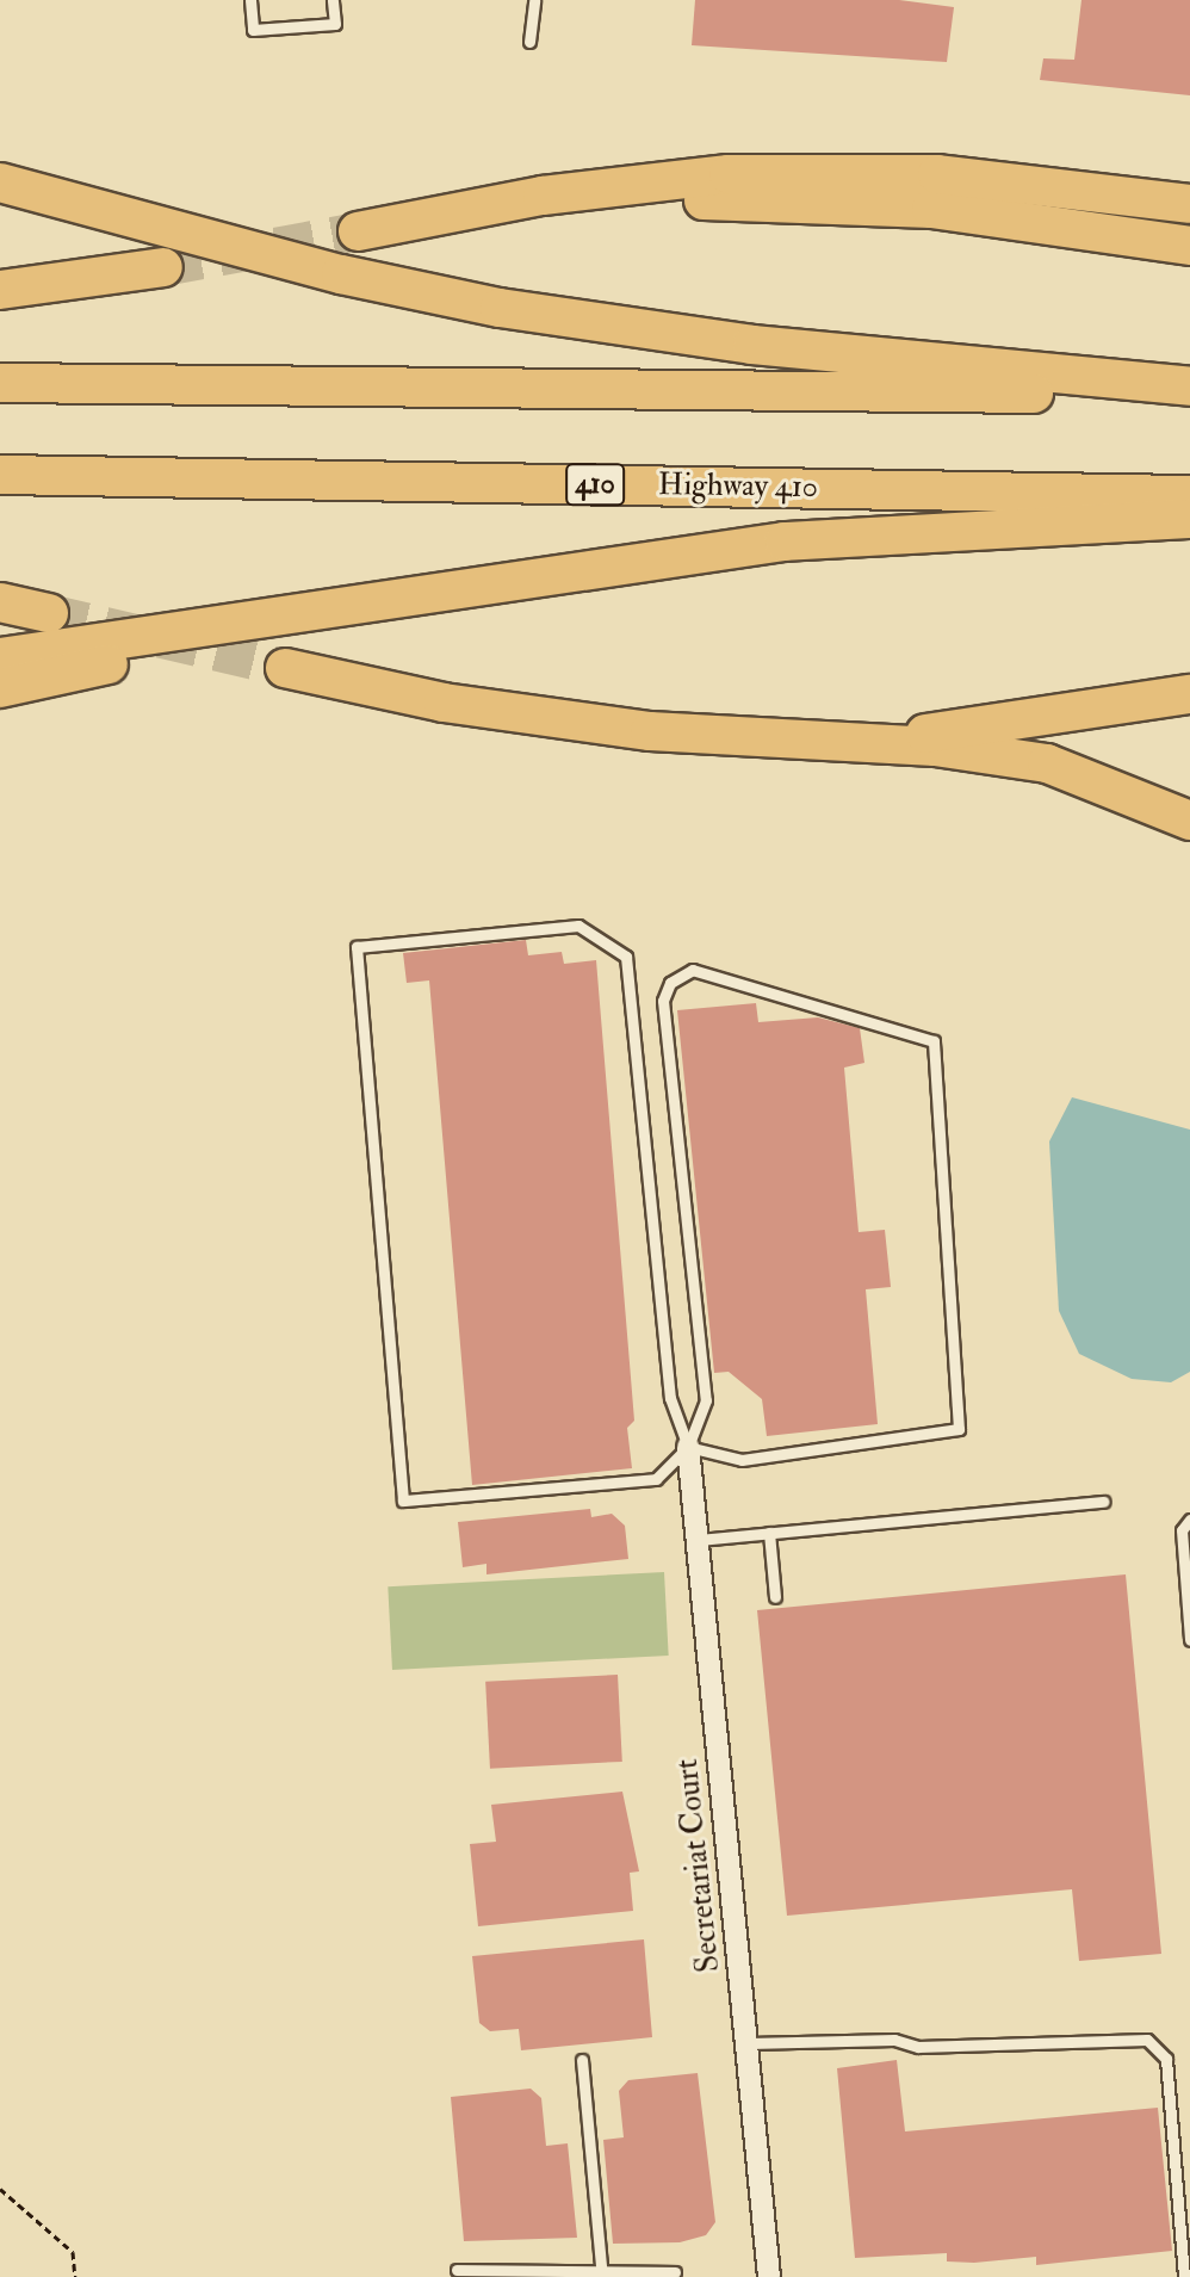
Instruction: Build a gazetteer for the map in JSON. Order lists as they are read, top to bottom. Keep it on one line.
{"streets":{"highway":["410","Highway 410"],"street":["Secretariat Court"]}}
